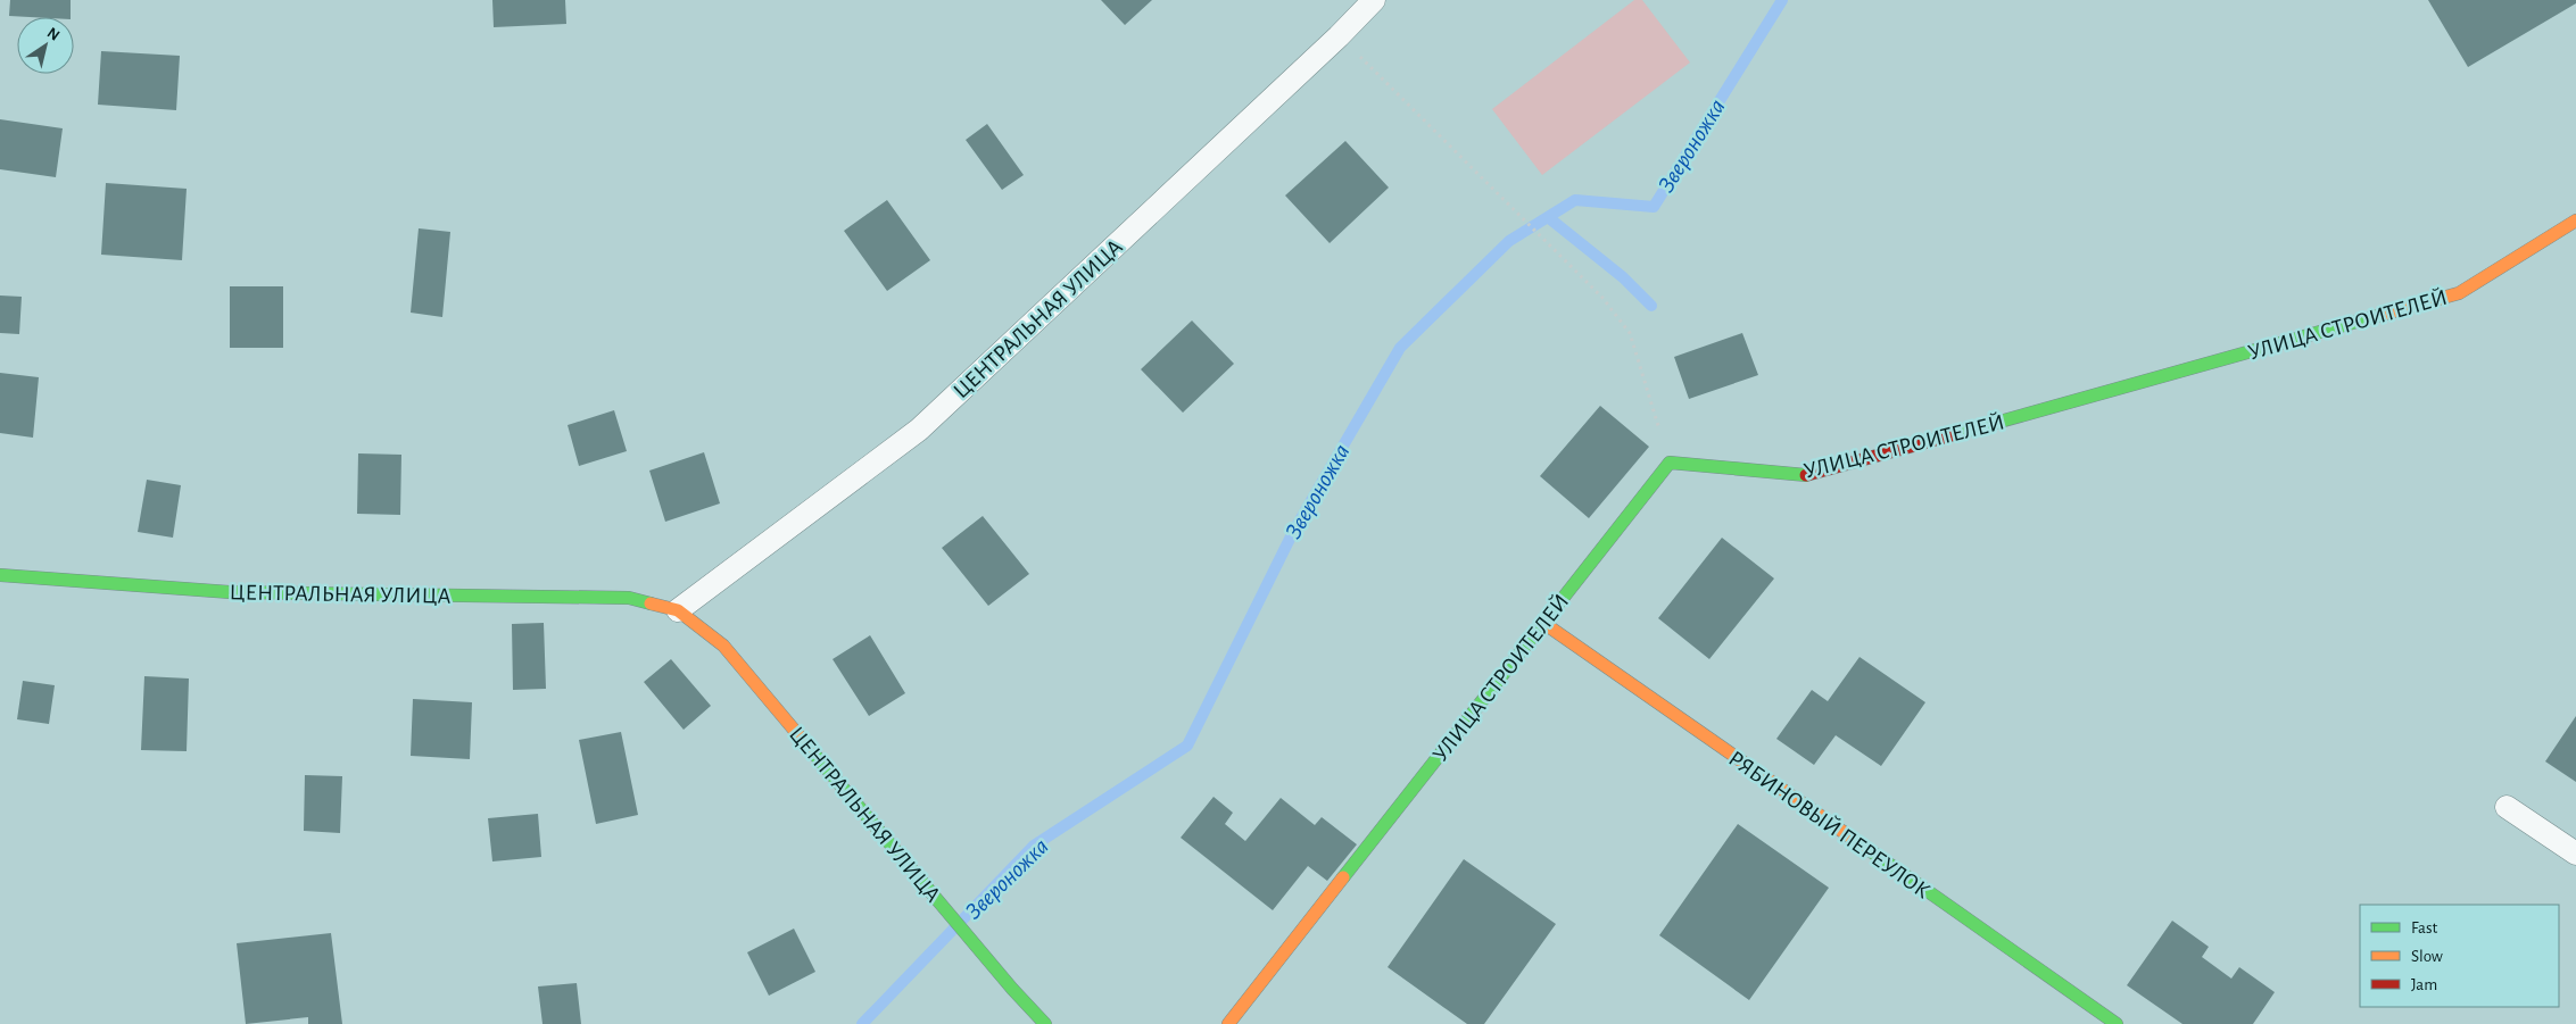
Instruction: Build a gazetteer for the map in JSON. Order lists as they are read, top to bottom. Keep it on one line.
{"streets":{"street":["ЦЕНТРАЛЬНАЯ УЛИЦА","УЛИЦА СТРОИТЕЛЕЙ","РЯБИНОВЫЙ ПЕРЕУЛОК"]},"crossings":[["УЛИЦА СТРОИТЕЛЕЙ","РЯБИНОВЫЙ ПЕРЕУЛОК"]],"water":["Звероножка"],"legend":["Fast","Slow","Jam"],"north":"top right"}
